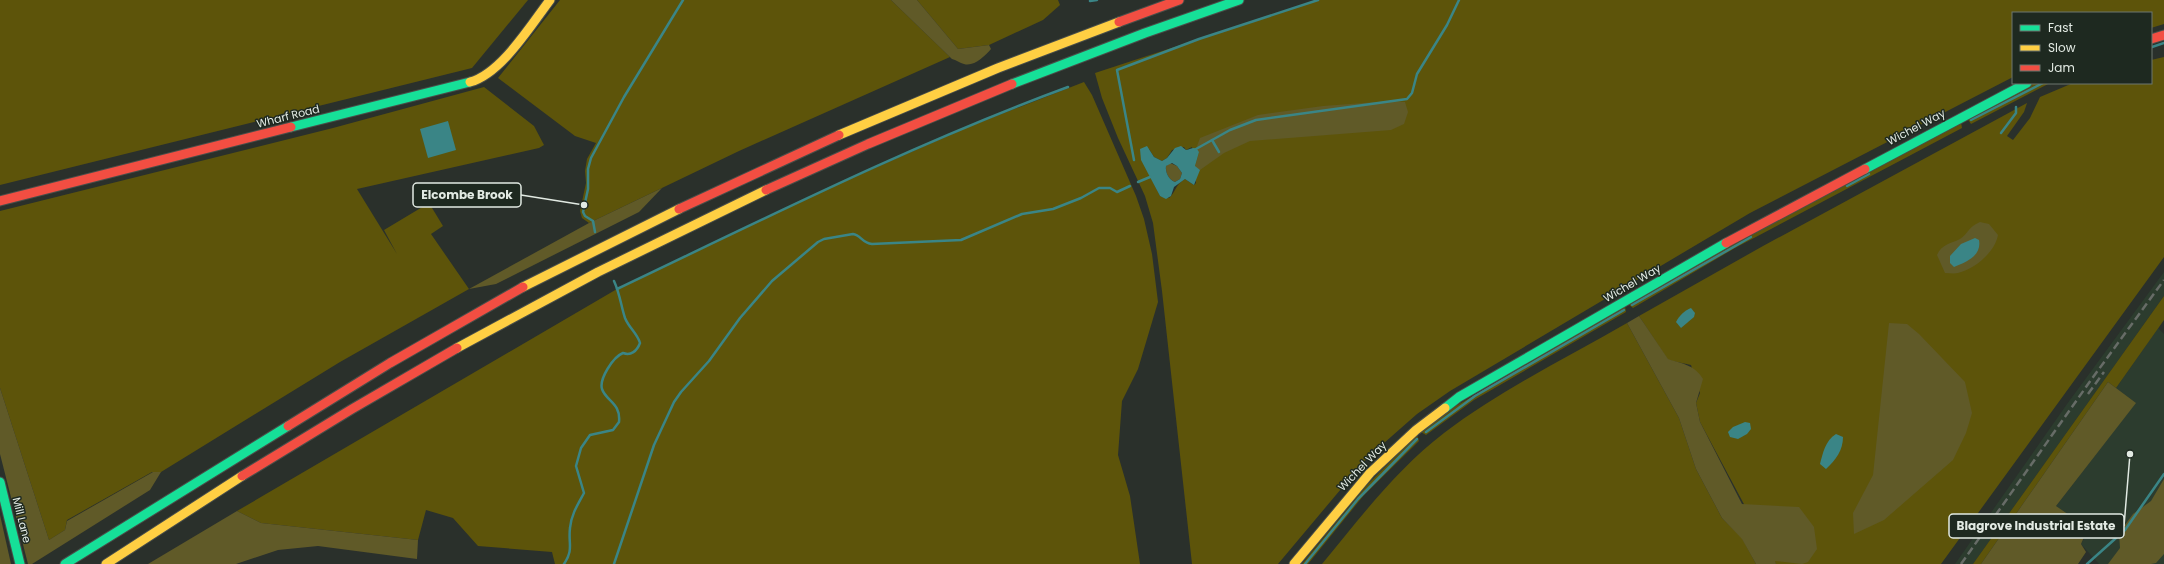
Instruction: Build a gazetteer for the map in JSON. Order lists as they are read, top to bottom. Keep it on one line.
{"streets":{"main road":["Wharf Road","Wichel Way","Mill Lane"]},"places":["Elcombe Brook","Blagrove Industrial Estate"],"legend":["Fast","Slow","Jam"]}
